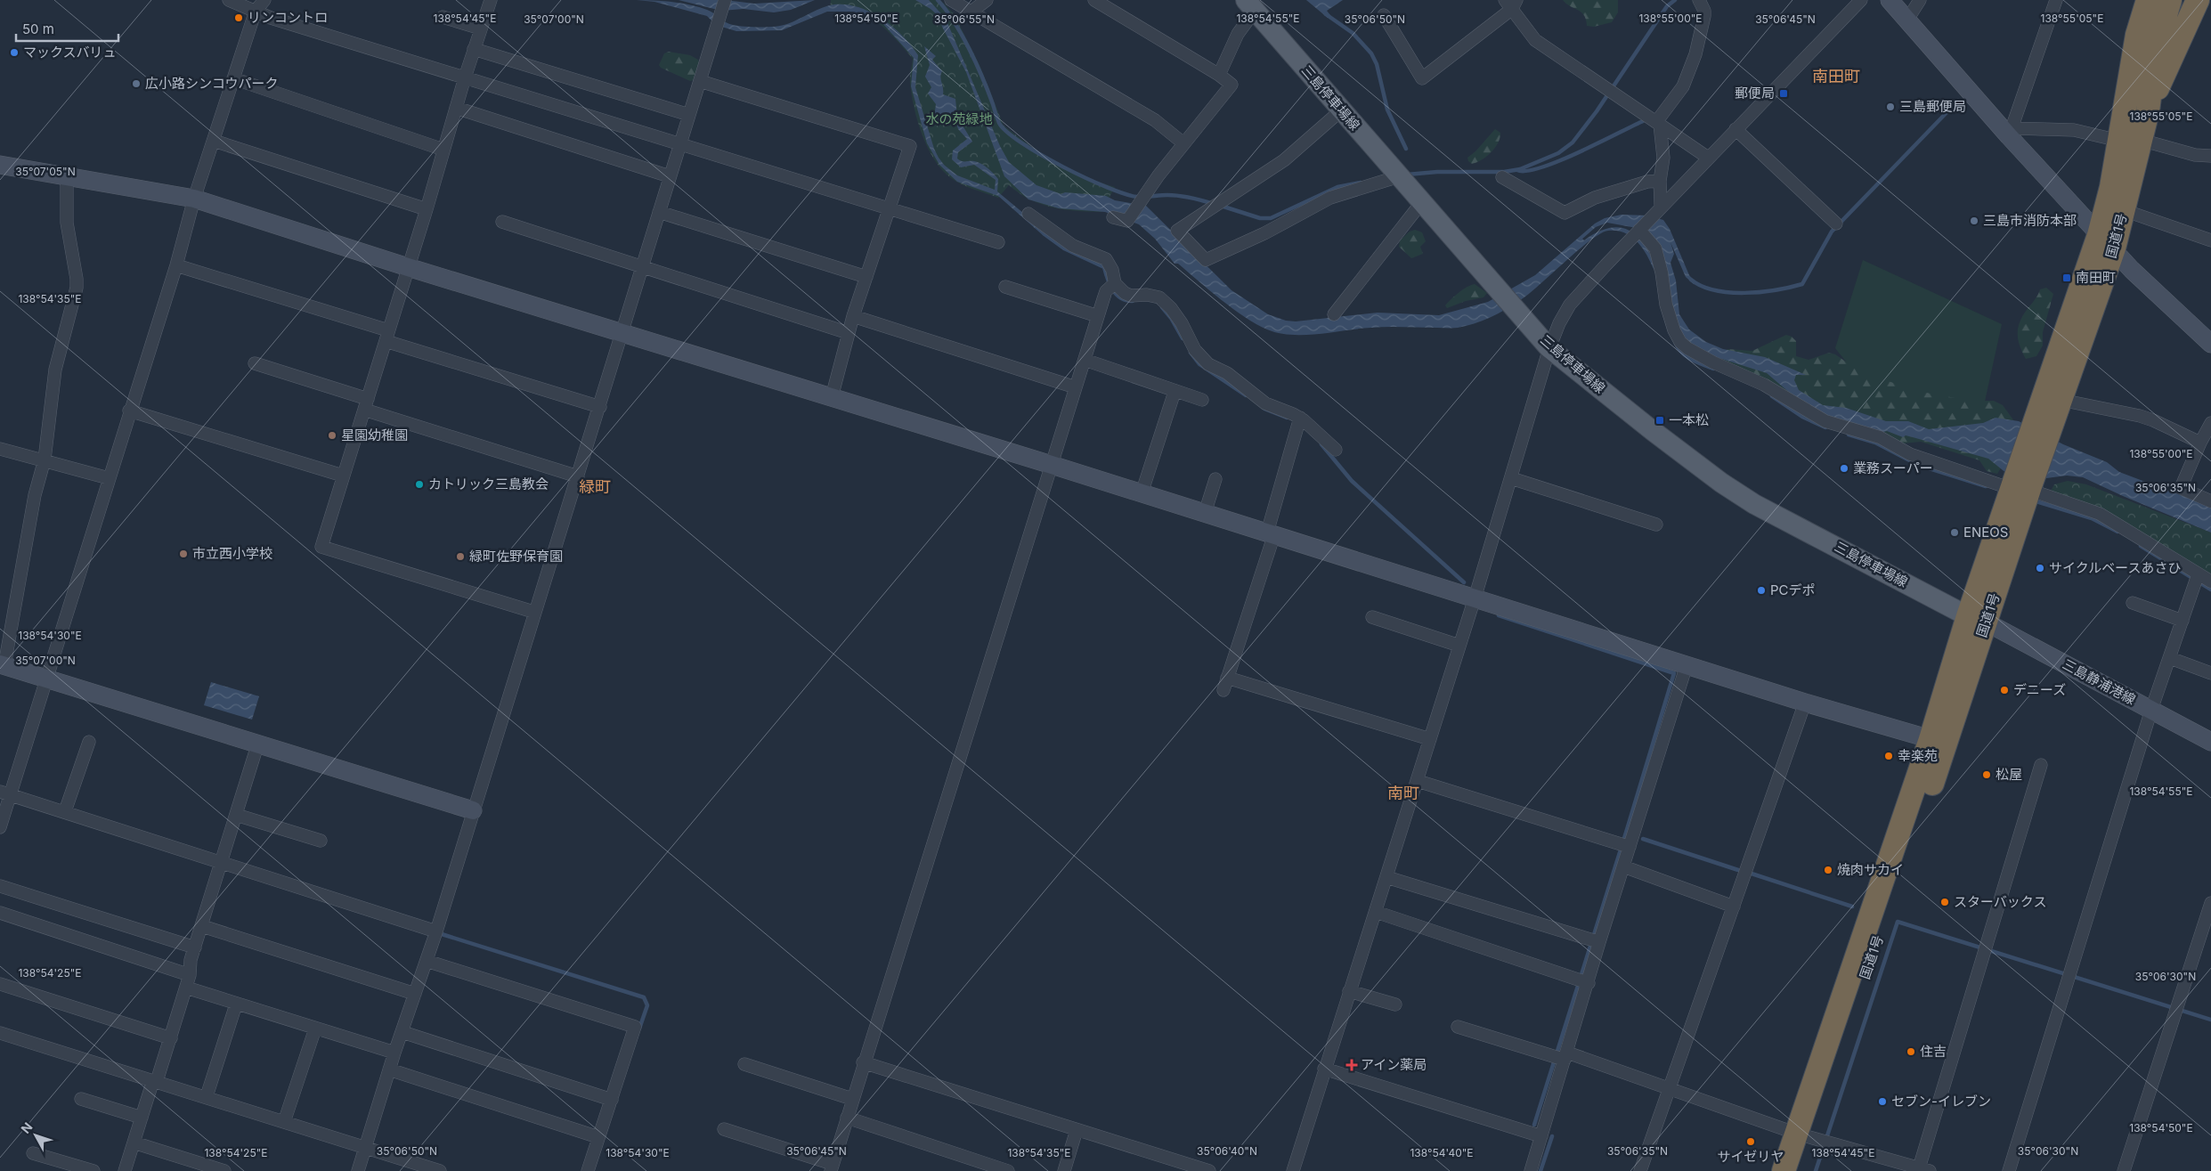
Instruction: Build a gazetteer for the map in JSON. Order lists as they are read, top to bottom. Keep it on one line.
{"streets":{"highway":["国道1号"],"main road":["三島停車場線"],"street":["三島静浦港線"]},"crossings":[["三島停車場線","国道1号"],["三島停車場線","三島静浦港線"],["国道1号","三島静浦港線"]],"districts":["南田町","緑町","南町"],"parks":["水の苑緑地"],"places":{"other":["リンコントロ","マックスバリュ","広小路シンコウパーク","三島郵便局","三島市消防本部","星園幼稚園","業務スーパー","カトリック三島教会","ENEOS","市立西小学校","緑町佐野保育園","サイクルベースあさひ","PCデポ","デニーズ","幸楽苑","松屋","焼肉サカイ","スターバックス","住吉","セブン-イレブン","サイゼリヤ"],"transit":["郵便局","南田町","一本松"],"health":["アイン薬局"]},"scale_bar":"50 m","north":"top left","coordinates":["138°55'05\"E","138°54'45\"E","138°54'50\"E","138°54'55\"E","138°55'00\"E","35°07'00\"N","35°06'55\"N","35°06'50\"N","35°06'45\"N","35°07'05\"N","138°54'35\"E","35°06'35\"N","138°54'30\"E","138°54'25\"E","35°06'30\"N","35°06'40\"N","138°54'40\"E"]}
